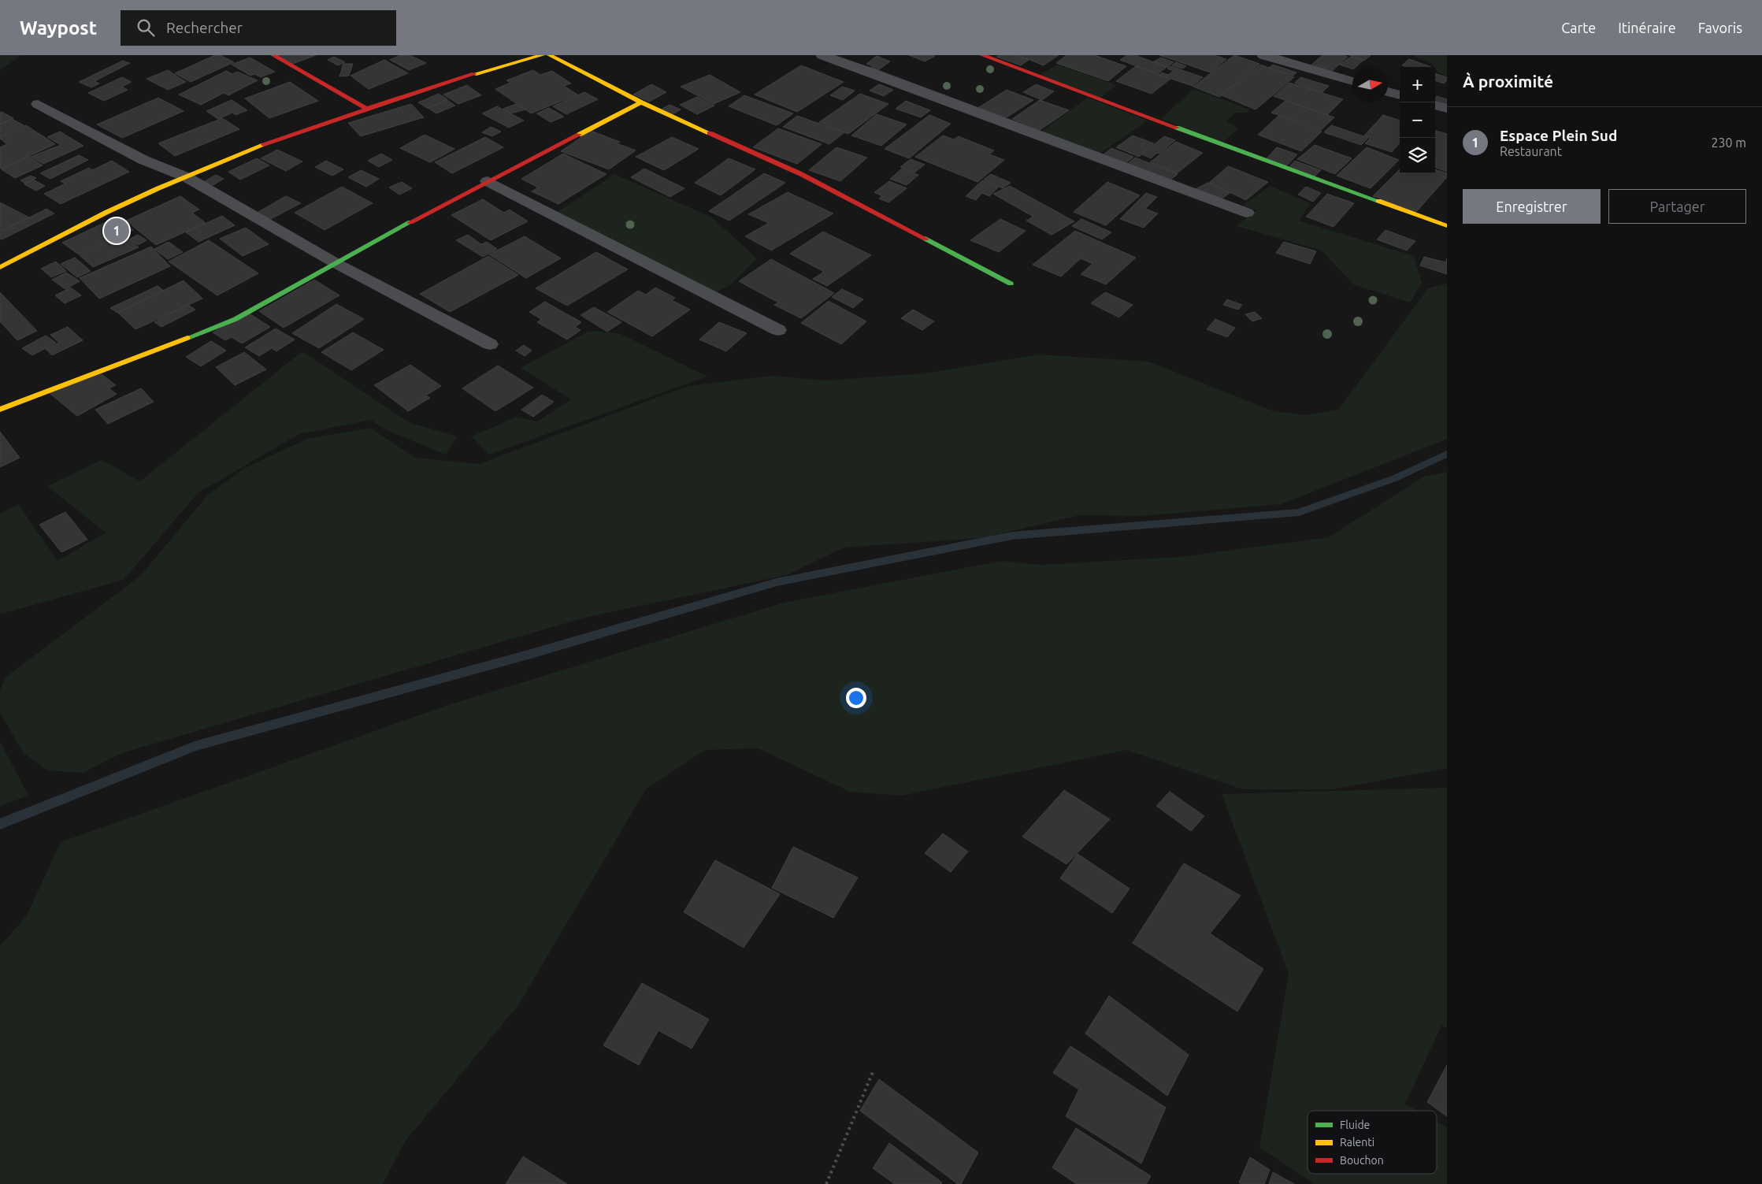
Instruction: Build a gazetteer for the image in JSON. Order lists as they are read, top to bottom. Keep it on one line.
{"legend":["Fluide","Ralenti","Bouchon"],"north":"right","page":{"header":"Waypost","search":"Rechercher","nav":["Carte","Itinéraire","Favoris"],"heading":"À proximité","map_buttons":["+","−"],"list":[{"mark":"1","name":"Espace Plein Sud","note":"Restaurant","value":"230 m"}],"buttons":["Enregistrer","Partager"],"pins":"1"}}
